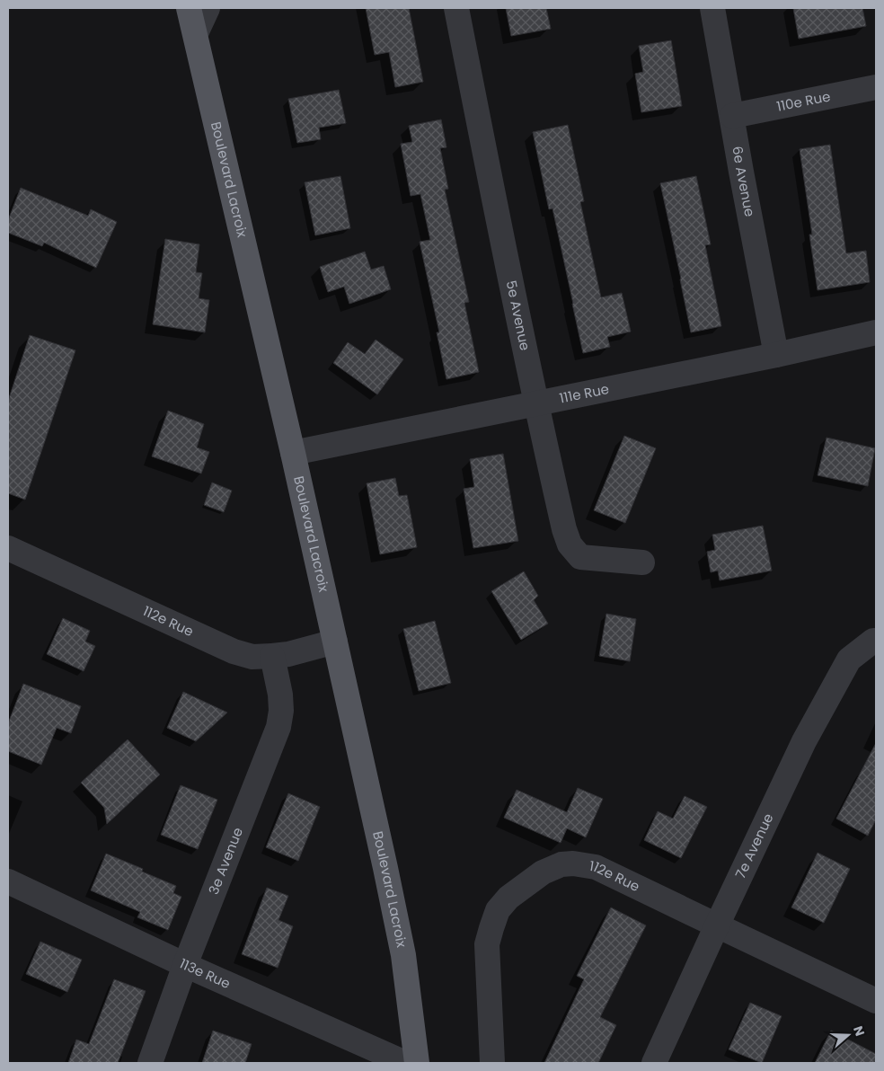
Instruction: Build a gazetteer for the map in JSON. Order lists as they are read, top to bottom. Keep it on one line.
{"streets":{"main road":["Boulevard Lacroix"],"street":["110e Rue","6e Avenue","5e Avenue","111e Rue","112e Rue","7e Avenue","3e Avenue","113e Rue"]},"crossings":[["110e Rue","6e Avenue"],["Boulevard Lacroix","111e Rue"],["Boulevard Lacroix","112e Rue"],["6e Avenue","111e Rue"],["5e Avenue","111e Rue"],["112e Rue","7e Avenue"],["112e Rue","3e Avenue"],["3e Avenue","113e Rue"]],"north":"right"}
